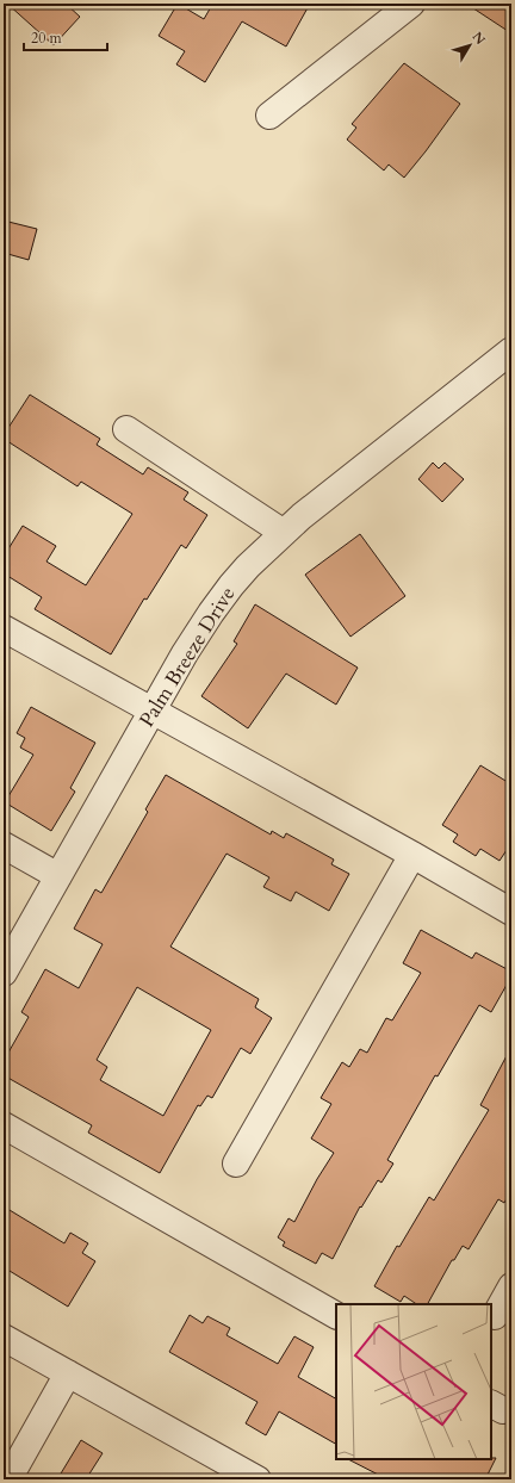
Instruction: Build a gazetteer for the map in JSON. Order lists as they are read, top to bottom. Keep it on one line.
{"streets":{"street":["Palm Breeze Drive"]},"scale_bar":"20 m","north":"top right"}
